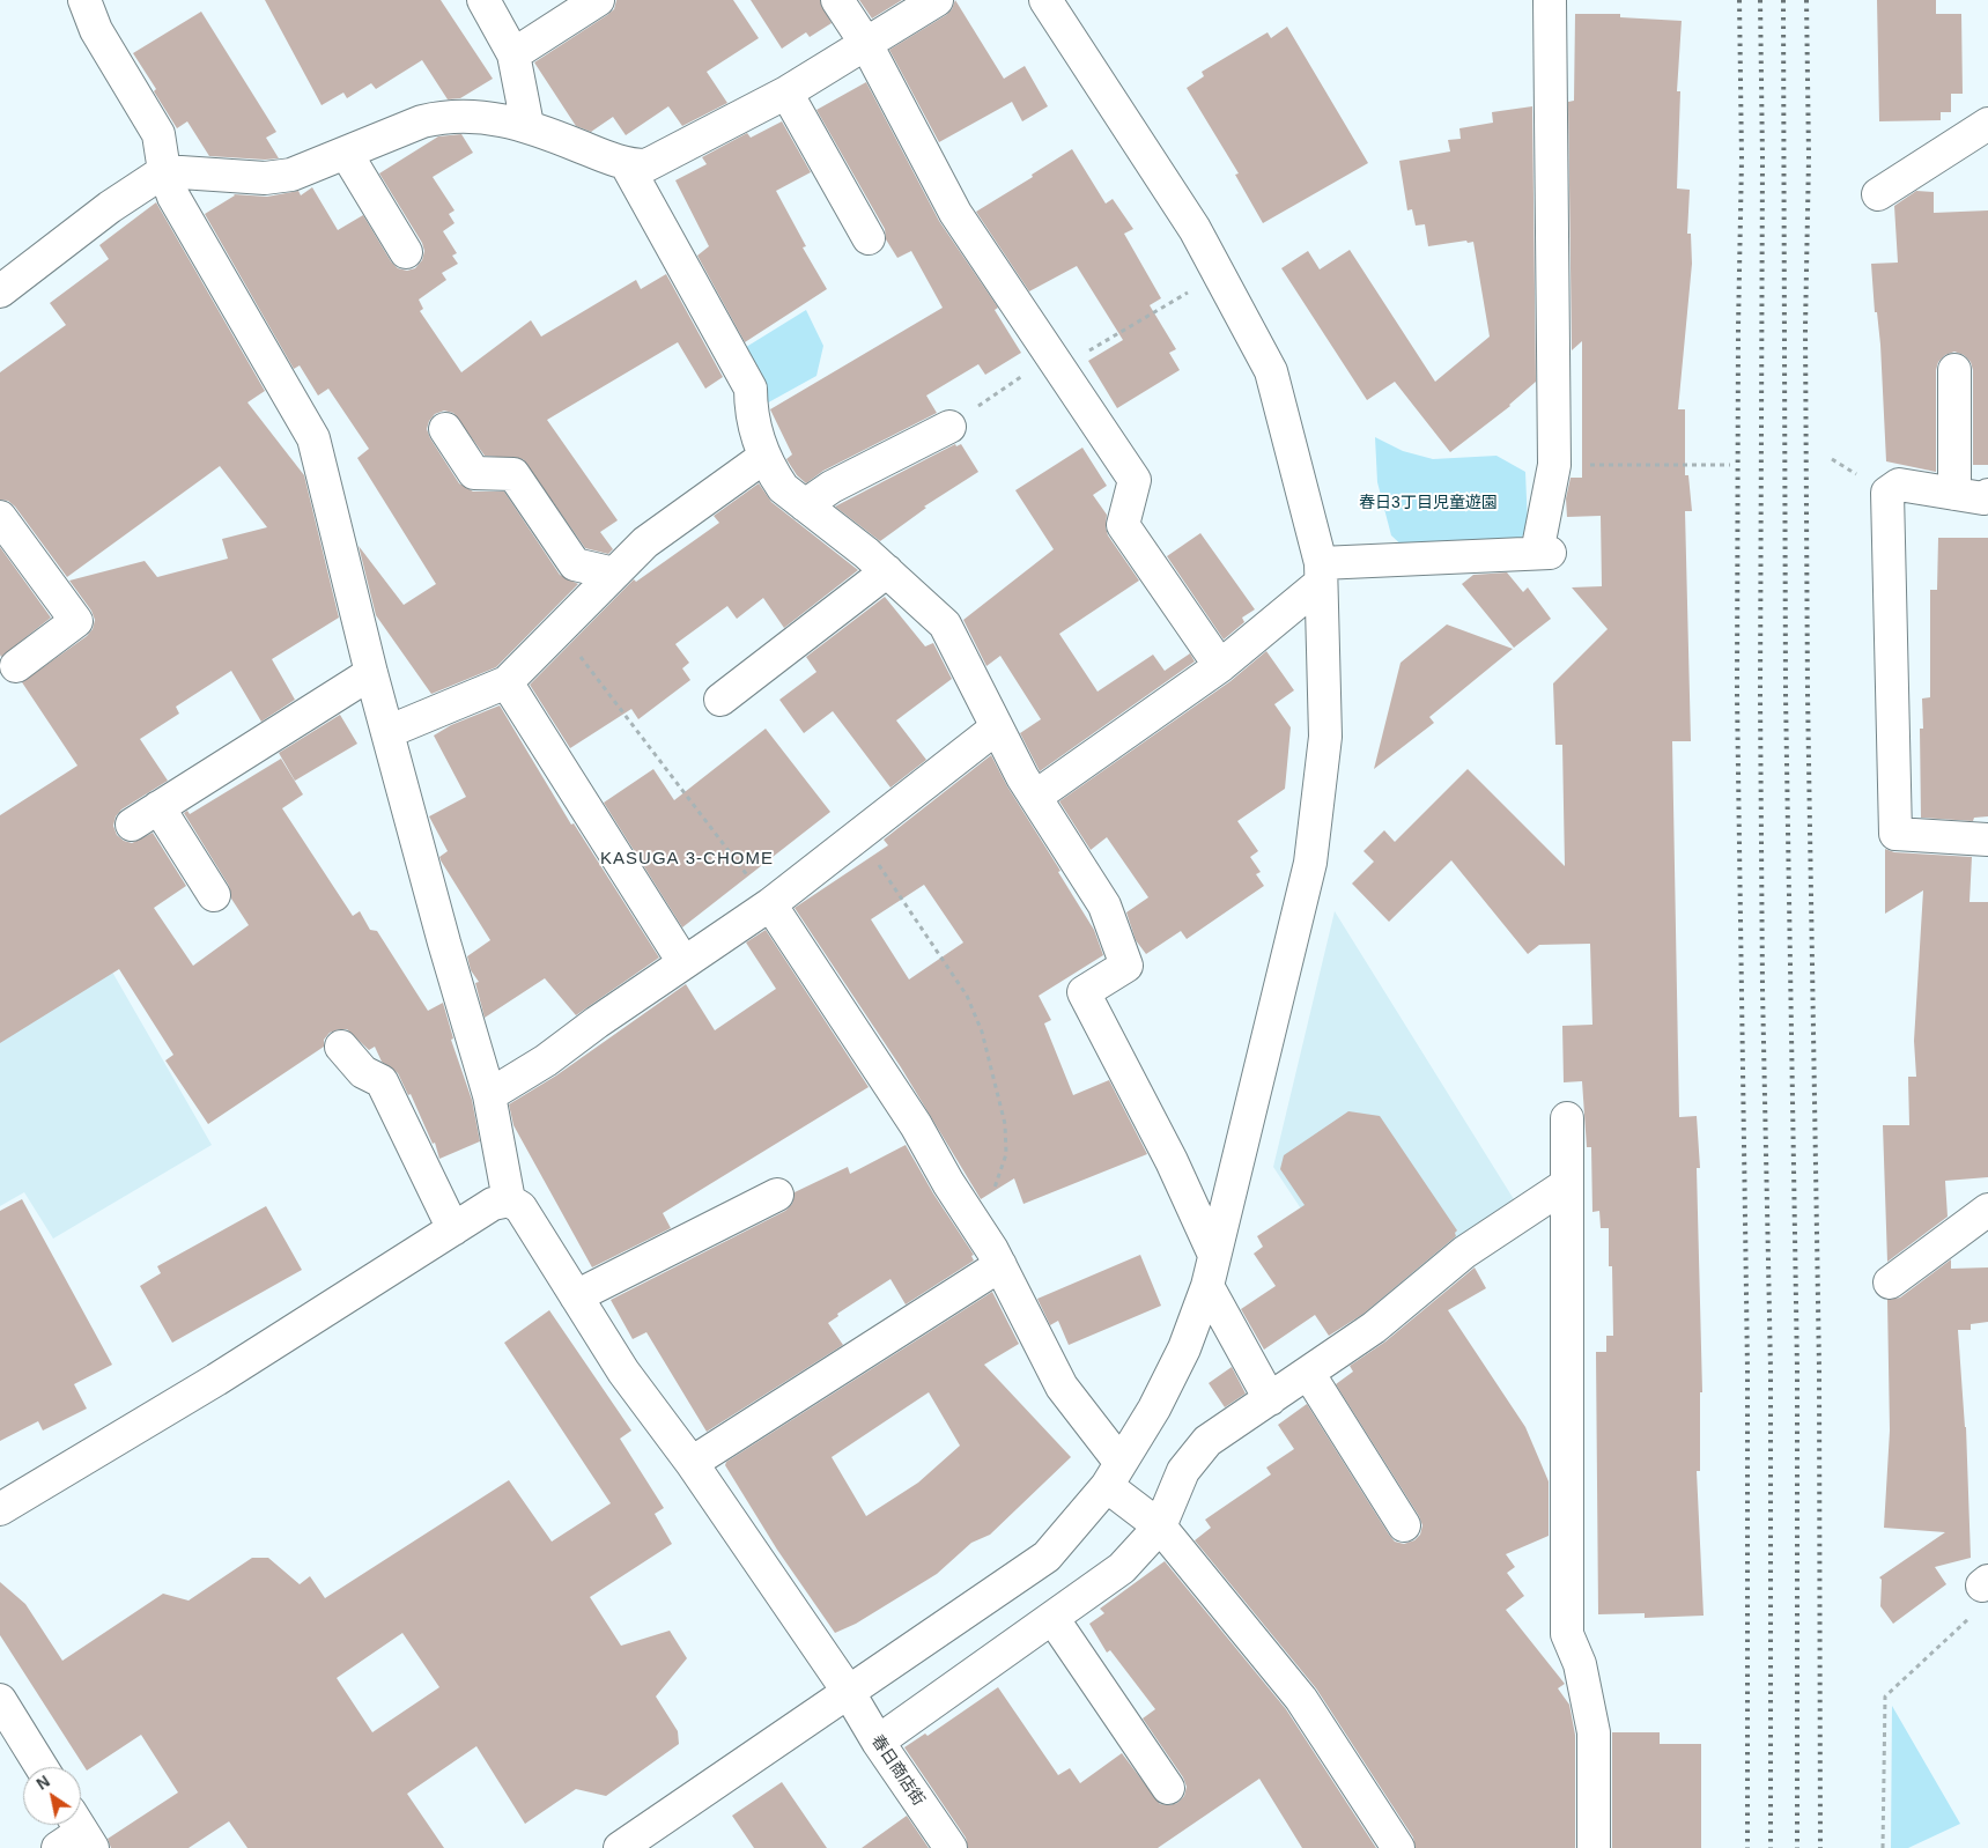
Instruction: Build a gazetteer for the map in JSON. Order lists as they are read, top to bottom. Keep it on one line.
{"streets":{"street":["春日商店街"]},"districts":["KASUGA 3-CHOME"],"parks":["春日3丁目児童遊園"],"north":"top left"}
